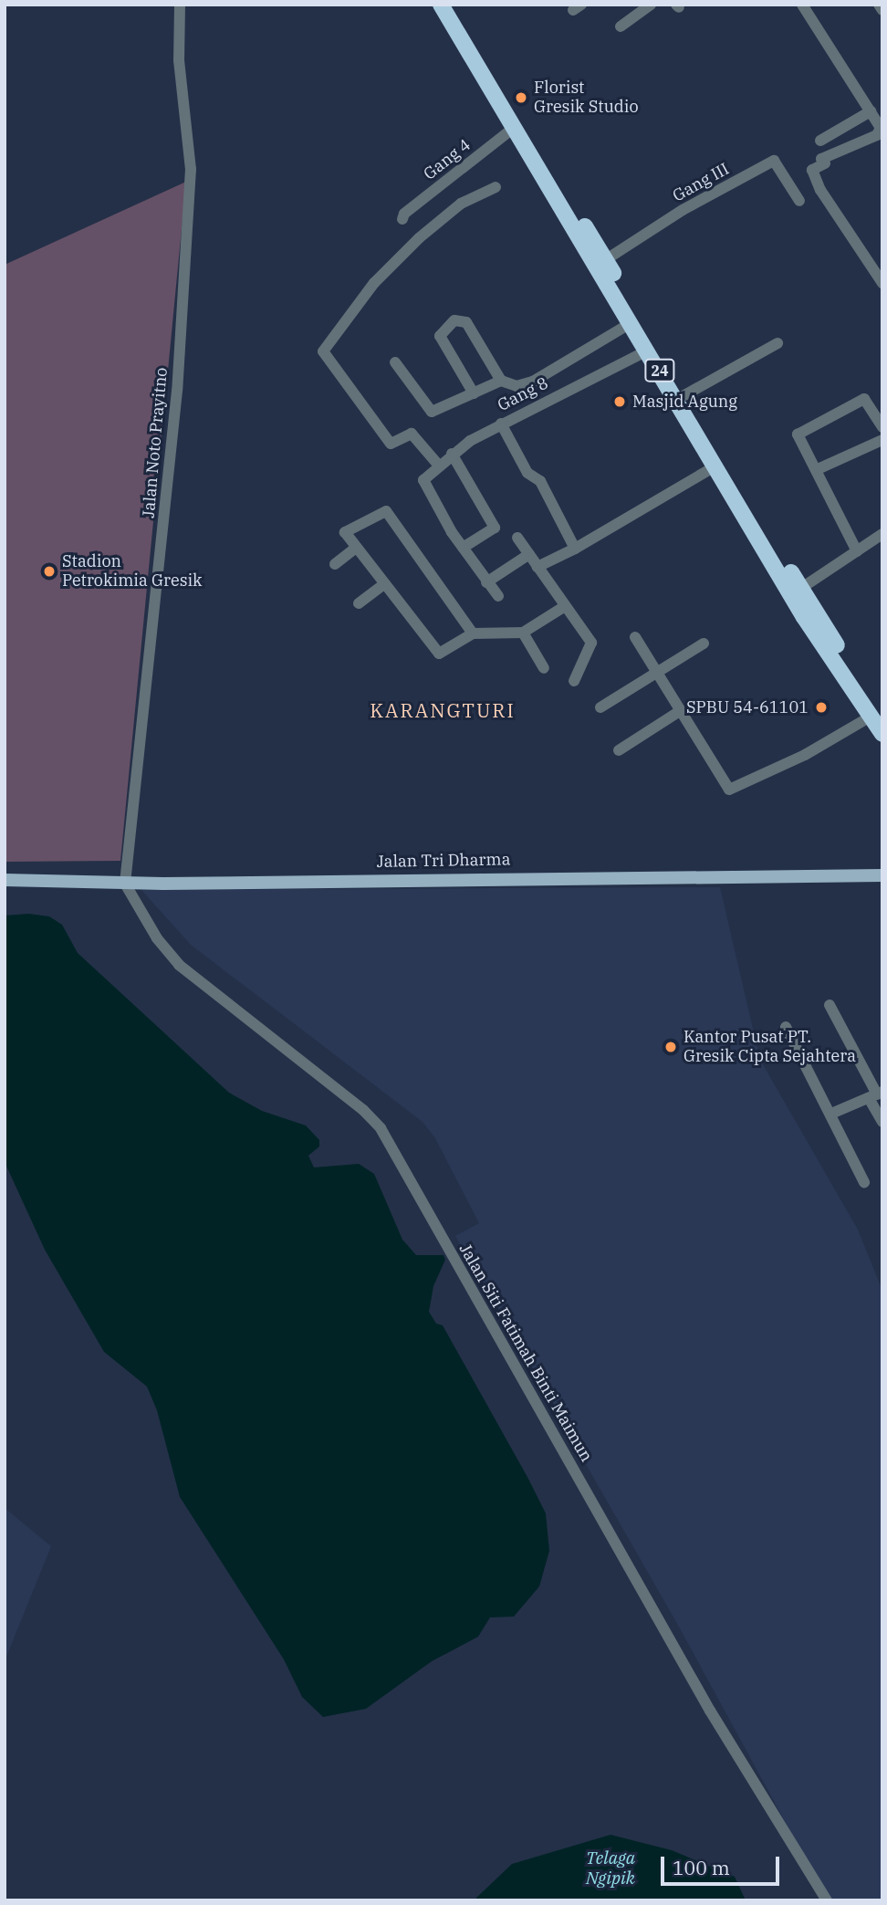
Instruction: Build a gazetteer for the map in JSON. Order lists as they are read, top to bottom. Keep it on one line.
{"streets":{"highway":["24"],"main road":["Jalan Tri Dharma"],"street":["Gang 4","Gang III","Gang 8","Jalan Noto Prayitno","Jalan Siti Fatimah Binti Maimun"]},"crossings":[["Gang 4","24"],["Gang III","24"],["24","Gang 8"],["Jalan Noto Prayitno","Jalan Tri Dharma"],["Jalan Noto Prayitno","Jalan Siti Fatimah Binti Maimun"],["Jalan Tri Dharma","Jalan Siti Fatimah Binti Maimun"]],"districts":["KARANGTURI"],"water":["Telaga Ngipik"],"places":["Florist Gresik Studio","Masjid Agung","Stadion Petrokimia Gresik","SPBU 54-61101","Kantor Pusat PT. Gresik Cipta Sejahtera"],"scale_bar":"100 m"}
